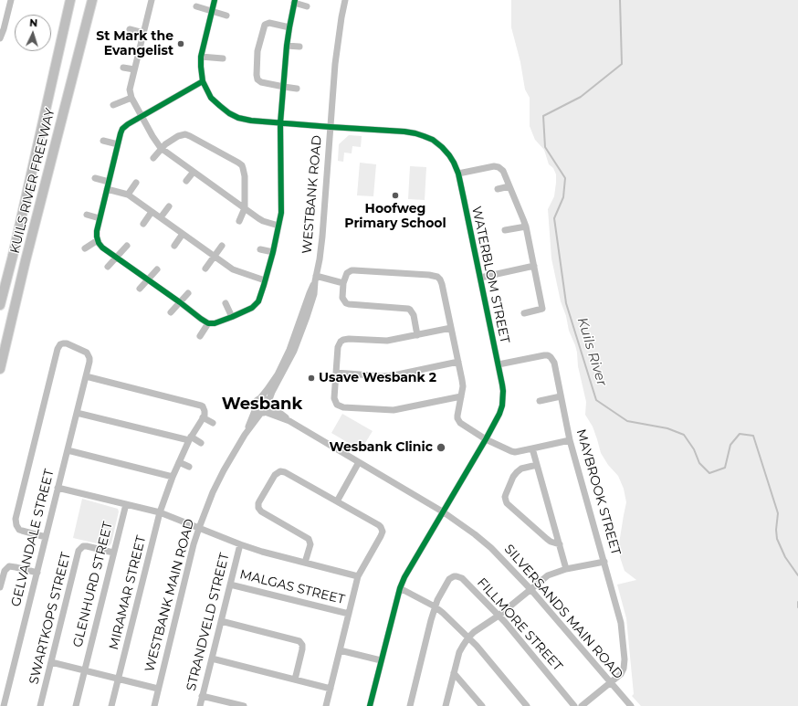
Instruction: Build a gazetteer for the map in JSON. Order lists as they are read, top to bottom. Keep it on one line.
{"streets":{"highway":["KUILS RIVER FREEWAY"],"street":["WESTBANK ROAD","WATERBLOM STREET","MAYBROOK STREET","GELVANDALE STREET","GLENHURD STREET","MALGAS STREET","MIRAMAR STREET","WESTBANK MAIN ROAD","SILVERSANDS MAIN ROAD","SWARTKOPS STREET","STRANDVELD STREET","FILLMORE STREET"]},"crossings":[["WESTBANK ROAD","WATERBLOM STREET"],["WESTBANK ROAD","WESTBANK MAIN ROAD"],["WESTBANK ROAD","SILVERSANDS MAIN ROAD"],["WATERBLOM STREET","MAYBROOK STREET"],["WATERBLOM STREET","SILVERSANDS MAIN ROAD"],["MAYBROOK STREET","SILVERSANDS MAIN ROAD"],["GLENHURD STREET","SWARTKOPS STREET"],["MALGAS STREET","STRANDVELD STREET"],["WESTBANK MAIN ROAD","SILVERSANDS MAIN ROAD"]],"districts":["Wesbank"],"water":["Kuils River"],"places":["St Mark the Evangelist","Hoofweg Primary School","Usave Wesbank 2","Wesbank Clinic"],"north":"top"}
